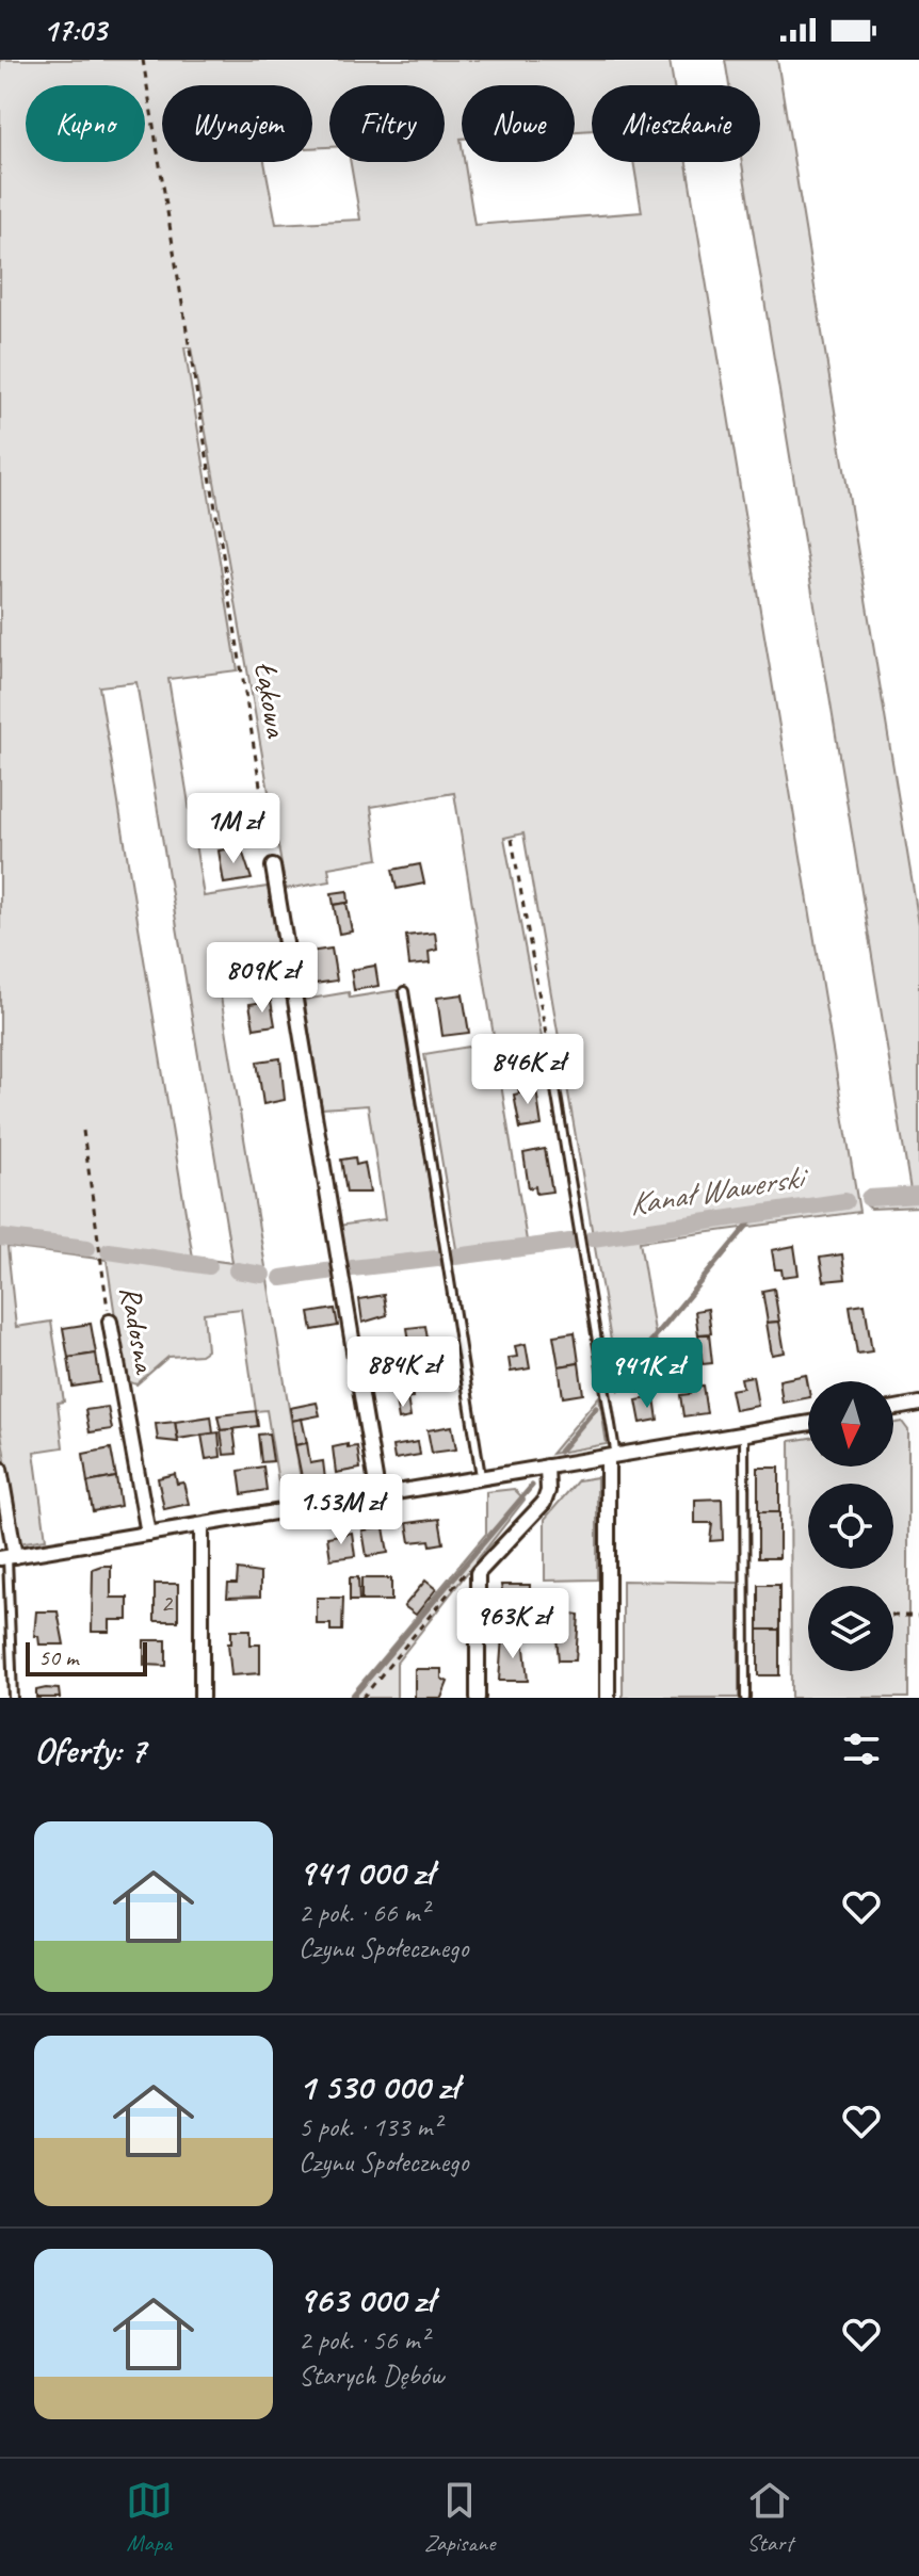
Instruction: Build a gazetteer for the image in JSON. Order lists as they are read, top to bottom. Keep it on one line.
{"streets":{"street":["Radosna"],"path":["Łąkowa"]},"water":["Kanał Wawerski"],"house_numbers":["2"],"scale_bar":"50 m","north":"bottom","page":{"status":"17:03","chip":["Kupno","Wynajem","Filtry","Nowe","Mieszkanie"],"price":["1M zł","809K zł","846K zł","884K zł","941K zł","1.53M zł","963K zł"],"scale":"50 m","heading":"Oferty: 7","list":[{"name":"941 000 zł","note":"2 pok. · 66 m² · Czynu Społecznego"},{"name":"1 530 000 zł","note":"5 pok. · 133 m² · Czynu Społecznego"},{"name":"963 000 zł","note":"2 pok. · 56 m² · Starych Dębów"}],"tabs":["Mapa","Zapisane","Start"]}}
